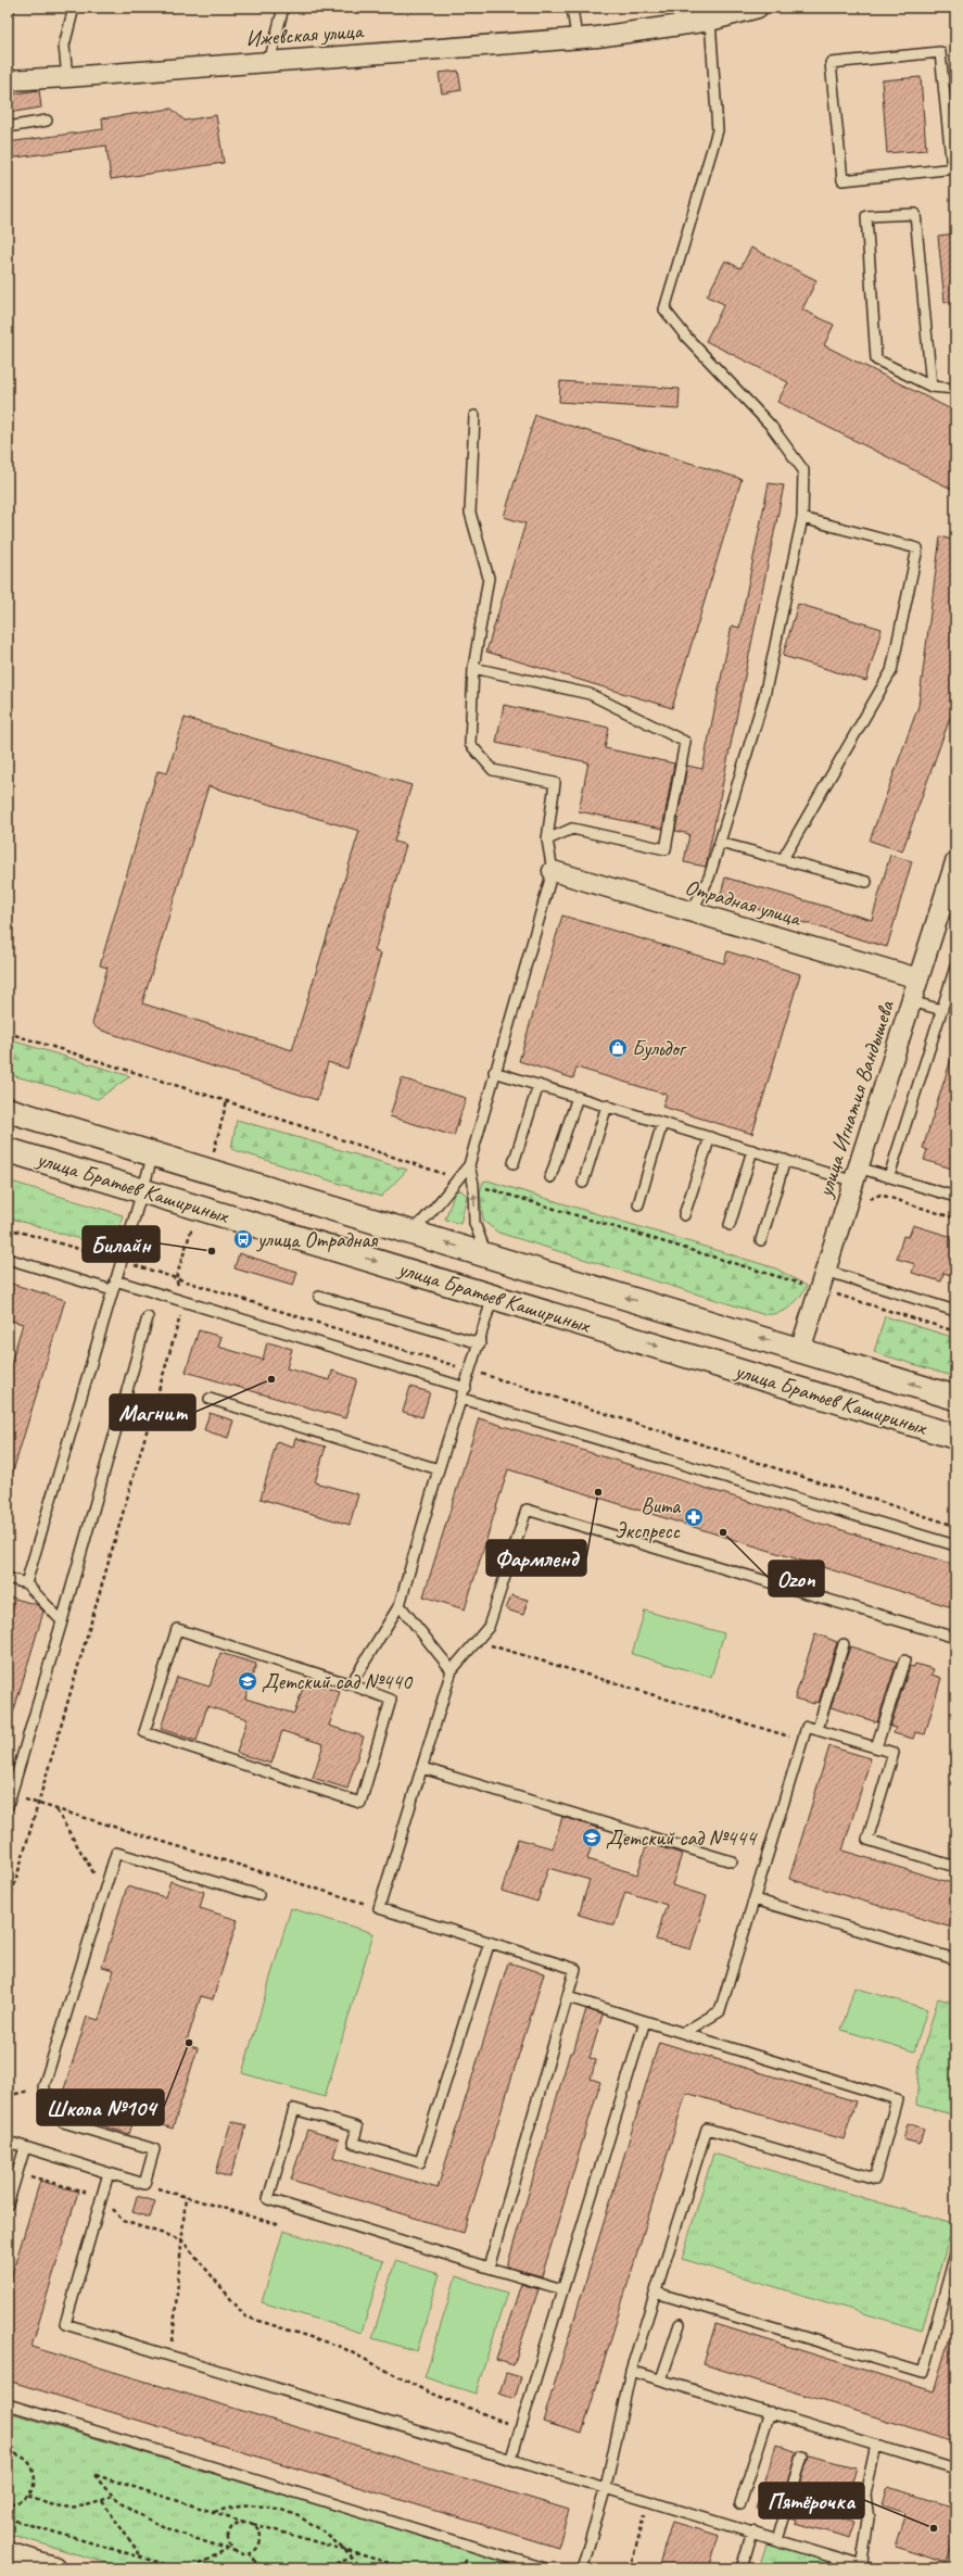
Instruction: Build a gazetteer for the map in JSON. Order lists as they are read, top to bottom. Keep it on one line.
{"streets":{"main road":["улица Братьев Кашириных"],"street":["Ижевская улица","Отрадная улица","улица Игнатия Вандышева"]},"crossings":[["Отрадная улица","улица Игнатия Вандышева"],["улица Игнатия Вандышева","улица Братьев Кашириных"]],"places":{"shop":["Бульдог"],"bus stop":["улица Отрадная"],"other":["Билайн","Магнит","Фармленд","Ozon","Школа №104","Пятёрочка"],"pharmacy":["Вита Экспресс"],"school or university":["Детский сад №440","Детский сад №444"]}}
